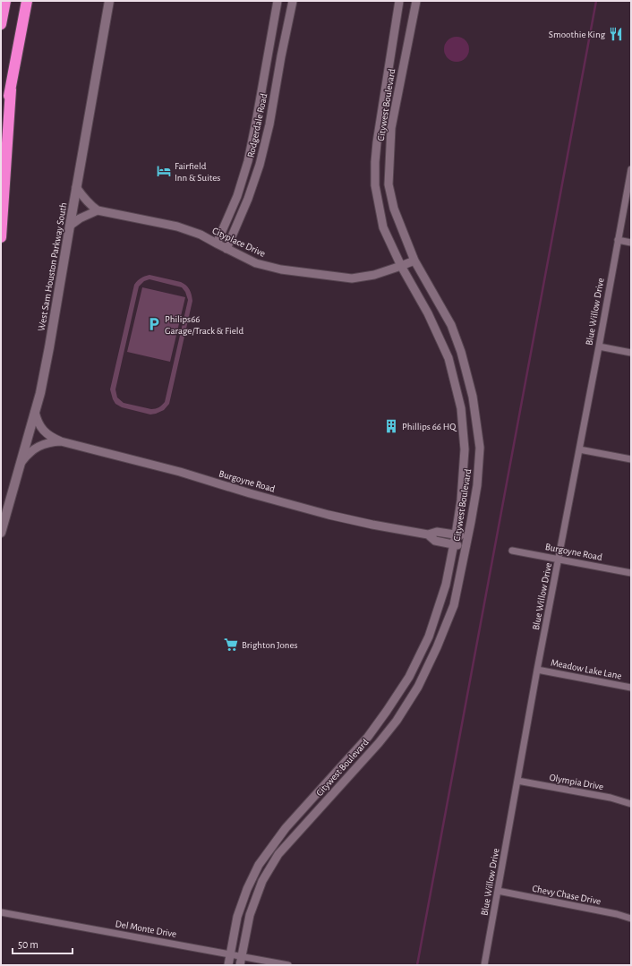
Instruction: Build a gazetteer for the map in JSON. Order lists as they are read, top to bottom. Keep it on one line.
{"streets":{"main road":["West Sam Houston Parkway South"],"street":["Citywest Boulevard","Rodgerdale Road","Cityplace Drive","Blue Willow Drive","Burgoyne Road","Meadow Lake Lane","Olympia Drive","Chevy Chase Drive","Del Monte Drive"]},"crossings":[["Citywest Boulevard","Cityplace Drive"],["Citywest Boulevard","Burgoyne Road"],["Citywest Boulevard","Del Monte Drive"],["Rodgerdale Road","Cityplace Drive"],["Cityplace Drive","West Sam Houston Parkway South"],["West Sam Houston Parkway South","Burgoyne Road"],["Blue Willow Drive","Burgoyne Road"],["Blue Willow Drive","Meadow Lake Lane"],["Blue Willow Drive","Olympia Drive"],["Blue Willow Drive","Chevy Chase Drive"]],"places":{"restaurant":["Smoothie King"],"hotel":["Fairfield Inn & Suites"],"parking":["Philips66 Garage/Track & Field"],"building":["Phillips 66 HQ"],"supermarket":["Brighton Jones"]},"scale_bar":"50 m"}
